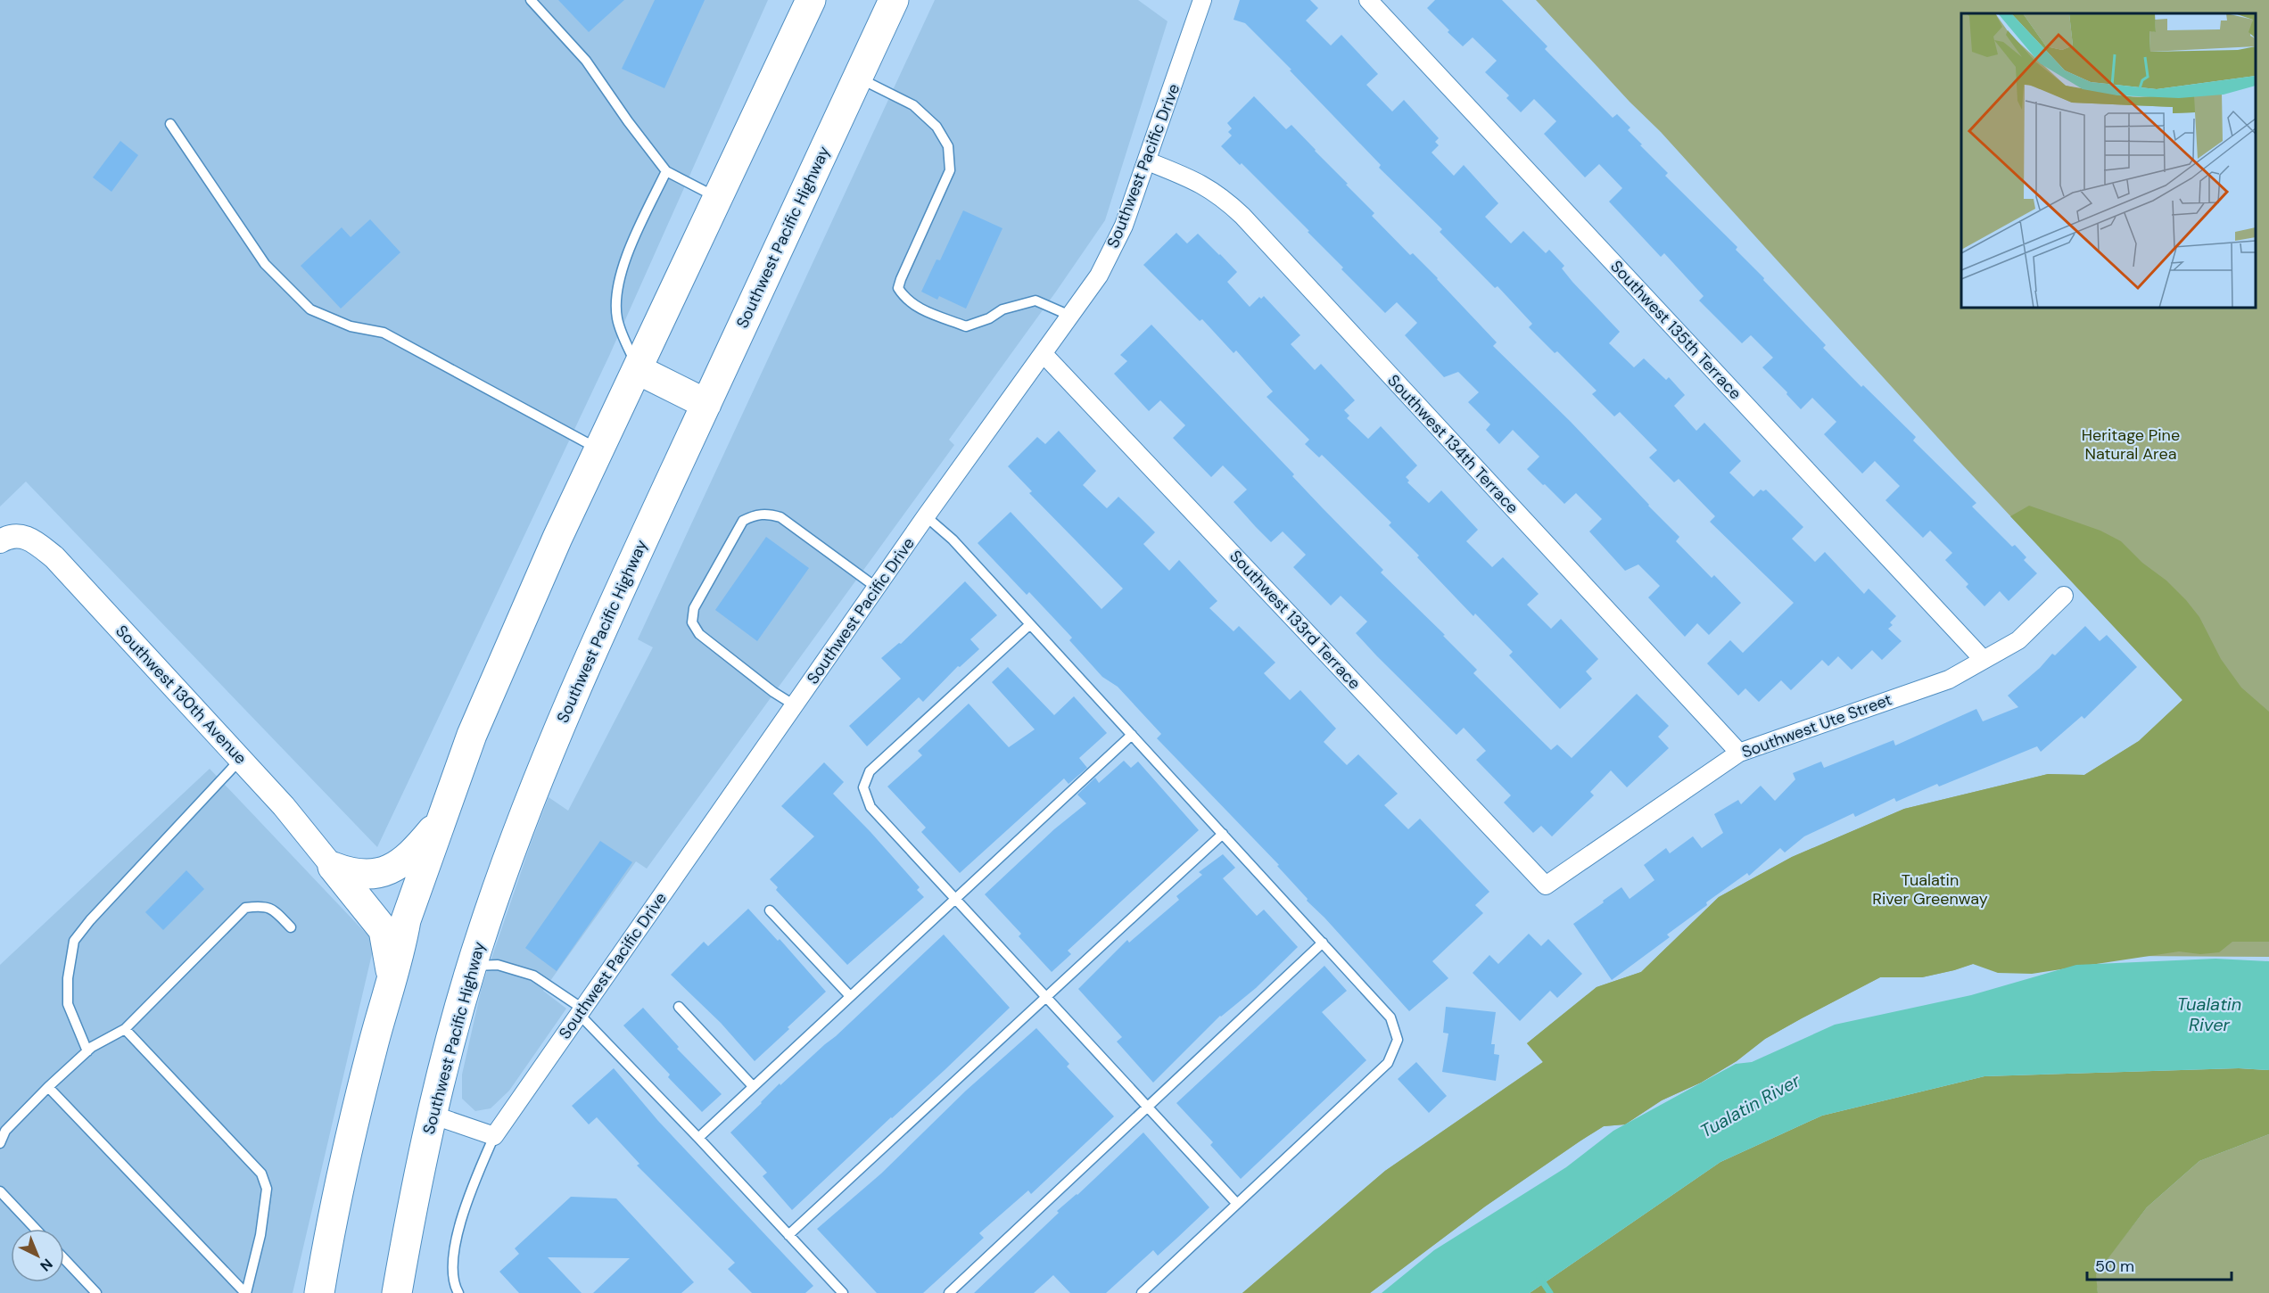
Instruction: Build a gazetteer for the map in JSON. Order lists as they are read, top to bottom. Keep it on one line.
{"streets":{"highway":["Southwest Pacific Highway"],"street":["Southwest Pacific Drive","Southwest 135th Terrace","Southwest 134th Terrace","Southwest 133rd Terrace","Southwest 130th Avenue","Southwest Ute Street"]},"crossings":[["Southwest Pacific Drive","Southwest 134th Terrace"],["Southwest Pacific Drive","Southwest 133rd Terrace"],["Southwest 135th Terrace","Southwest Ute Street"],["Southwest 134th Terrace","Southwest Ute Street"],["Southwest 133rd Terrace","Southwest Ute Street"]],"water":["Tualatin River"],"parks":["Heritage Pine Natural Area","Tualatin River Greenway"],"scale_bar":"50 m","north":"bottom right"}
